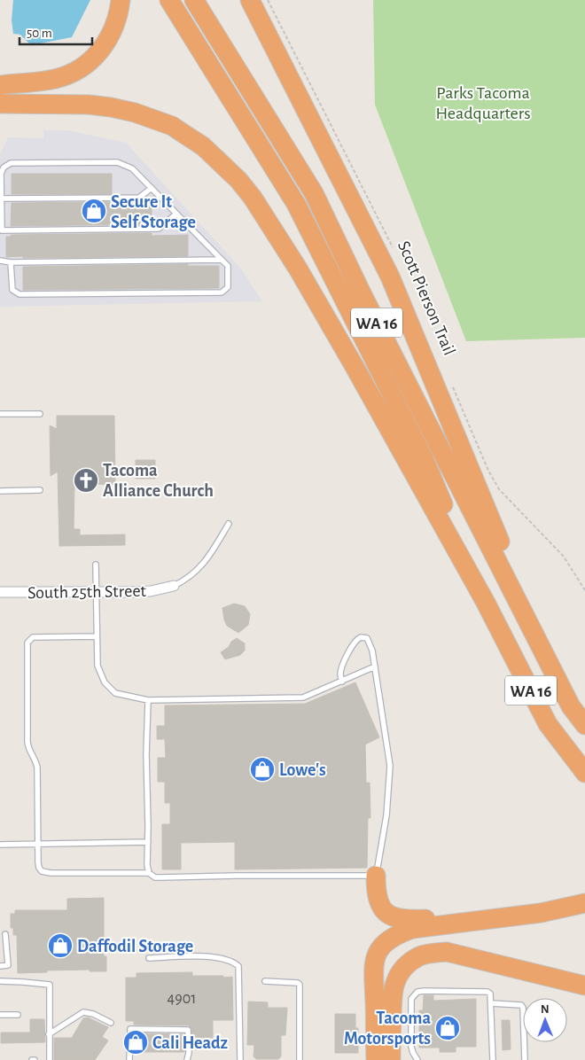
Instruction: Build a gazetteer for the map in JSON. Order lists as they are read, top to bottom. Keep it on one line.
{"streets":{"highway":["WA 16"],"street":["South 25th Street"],"path":["Scott Pierson Trail"]},"parks":["Parks Tacoma Headquarters"],"places":{"shop":["Secure It Self Storage","Lowe's","Daffodil Storage","Tacoma Motorsports","Cali Headz"],"church":["Tacoma Alliance Church"]},"house_numbers":["4901"],"scale_bar":"50 m","north":"top"}
